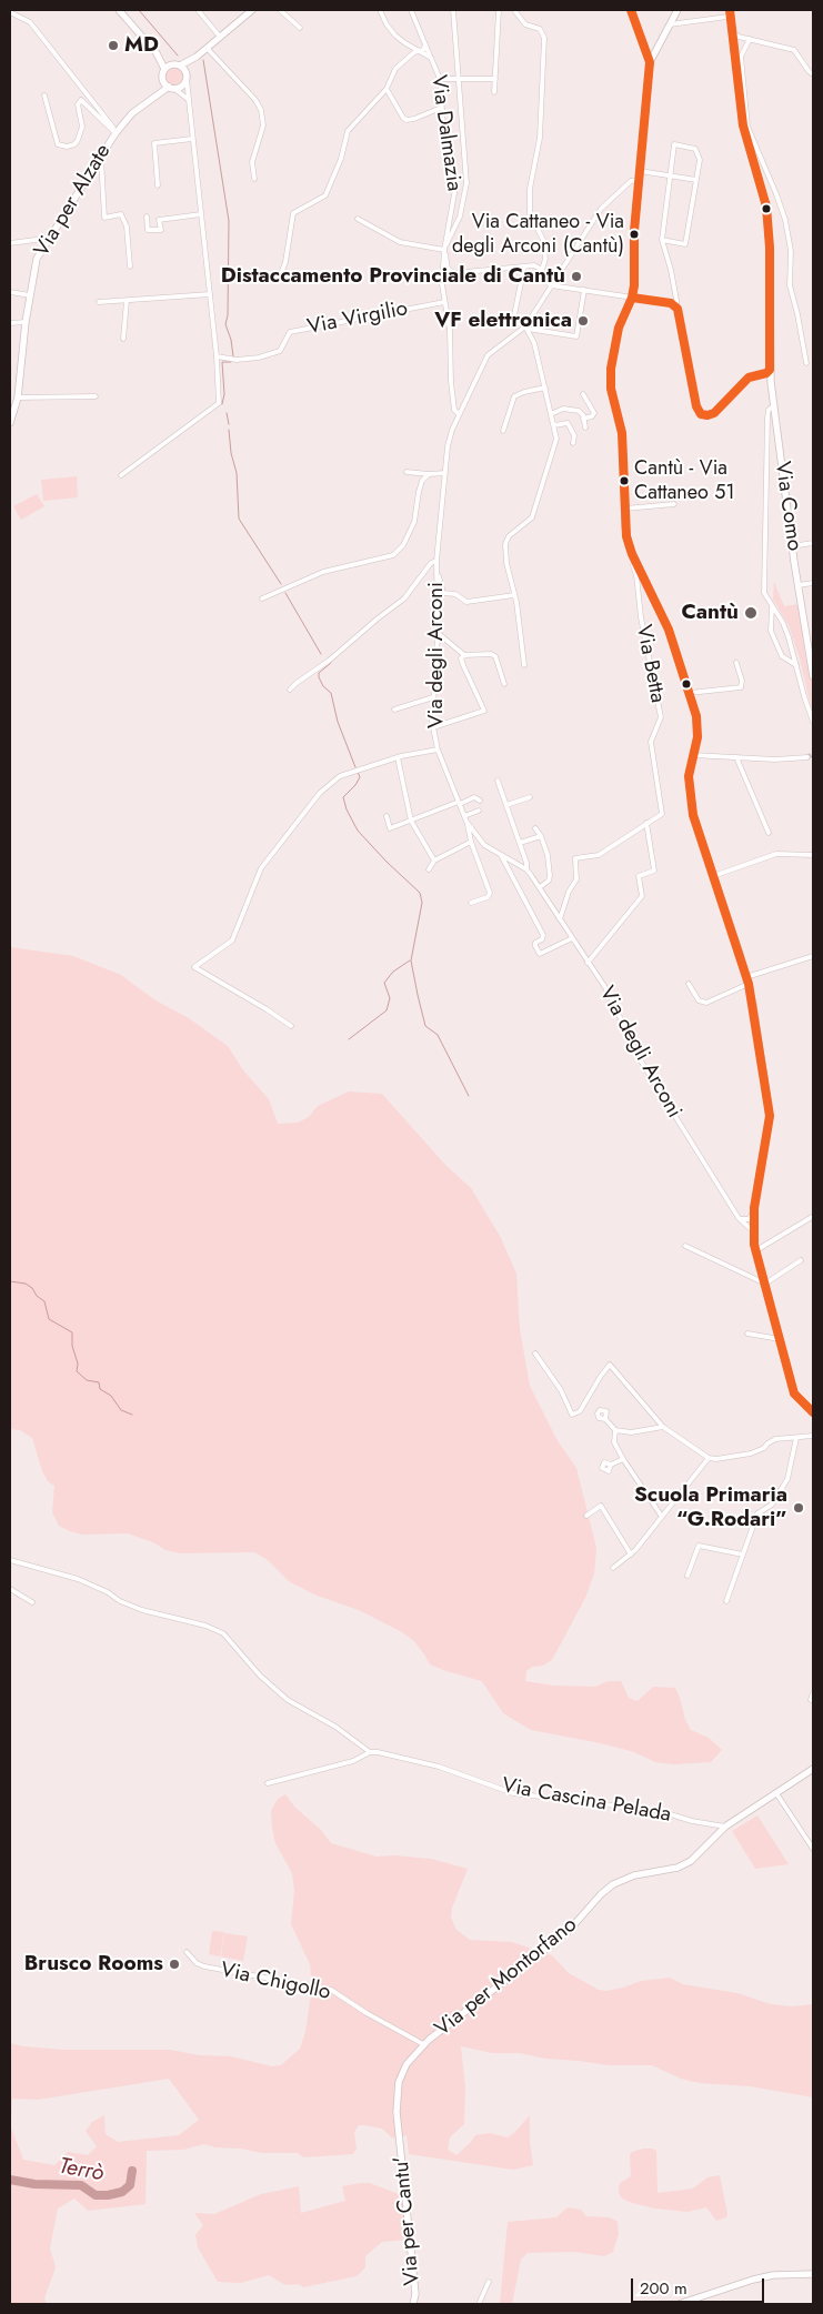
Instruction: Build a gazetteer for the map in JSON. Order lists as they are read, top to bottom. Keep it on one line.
{"streets":{"street":["Via Dalmazia","Via per Alzate","Via Virgilio","Via Como","Via degli Arconi","Via Betta","Via Cascina Pelada","Via per Montorfano","Via Chigollo","Via per Cantu'"]},"crossings":[["Via Dalmazia","Via Virgilio"],["Via Dalmazia","Via degli Arconi"],["Via degli Arconi","Via Betta"],["Via Cascina Pelada","Via per Montorfano"],["Via per Montorfano","Via Chigollo"],["Via per Montorfano","Via per Cantu'"]],"water":["Terrò"],"places":["MD","Via Cattaneo - Via degli Arconi (Cantù)","Distaccamento Provinciale di Cantù","VF elettronica","Cantù - Via Cattaneo 51","Cantù","Scuola Primaria “G.Rodari”","Brusco Rooms"],"scale_bar":"200 m"}
